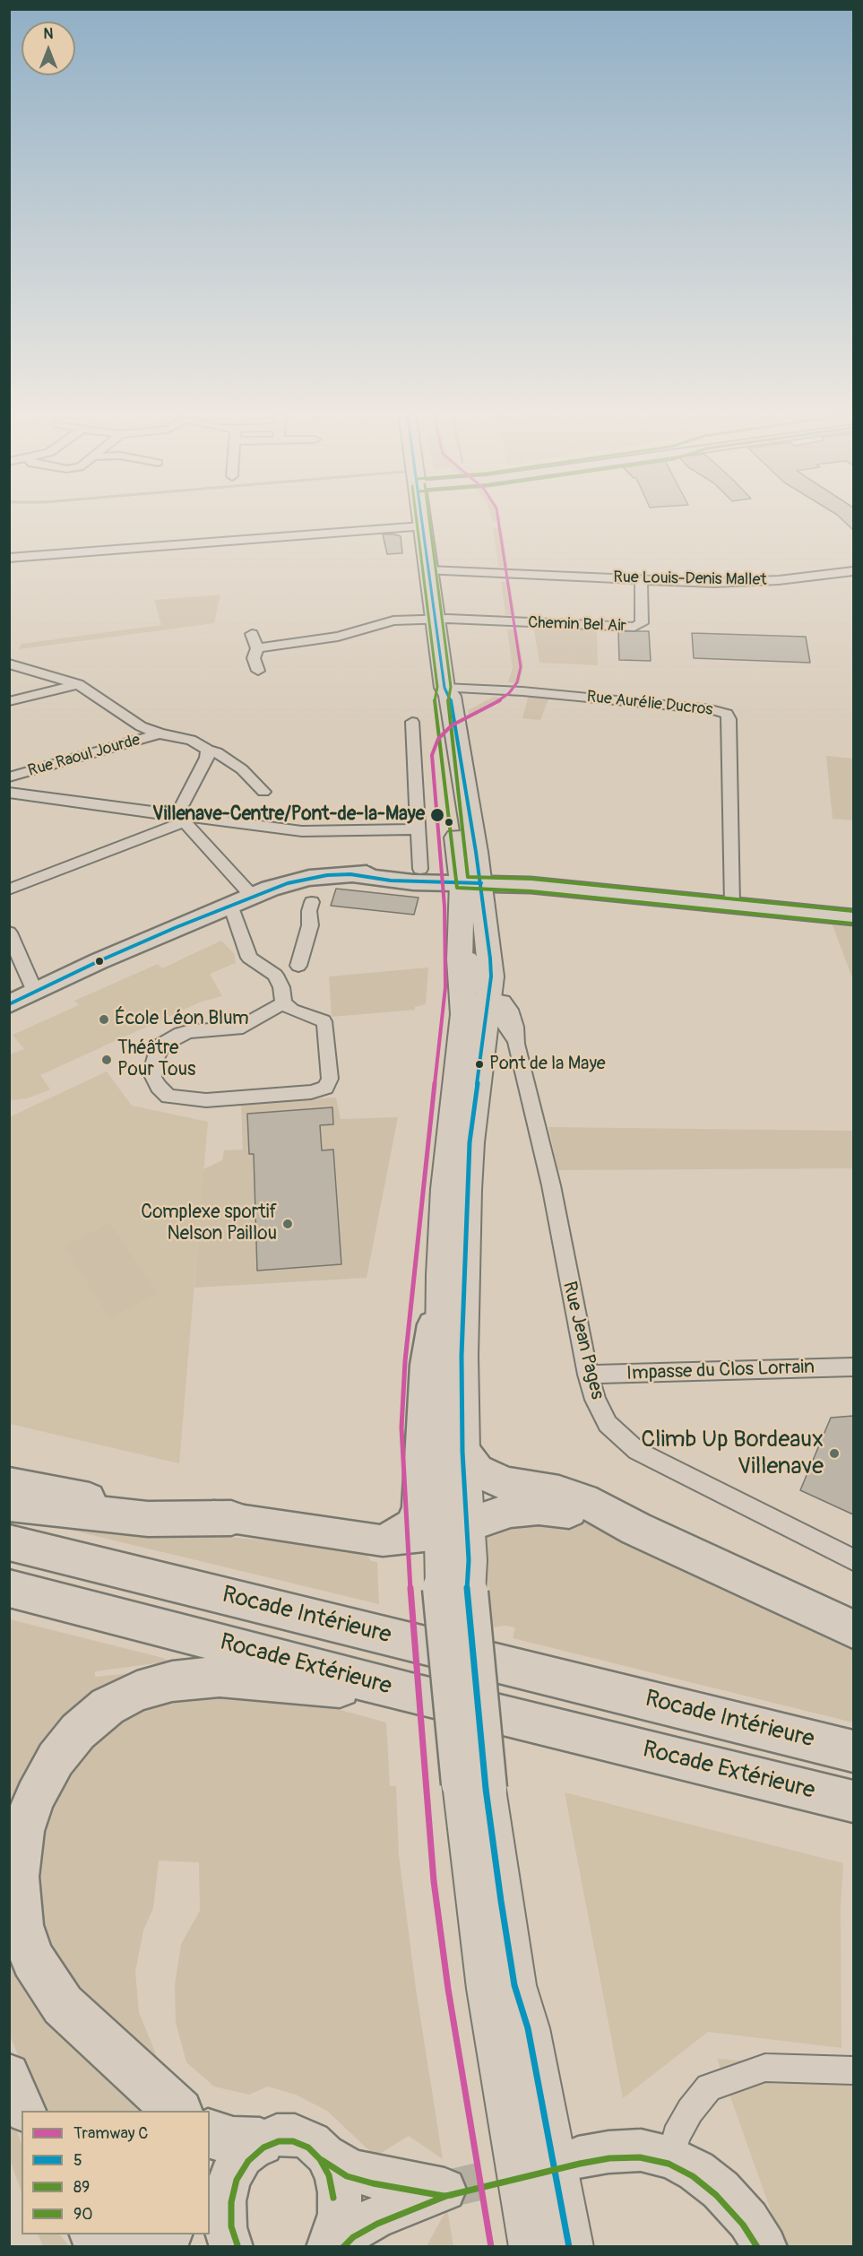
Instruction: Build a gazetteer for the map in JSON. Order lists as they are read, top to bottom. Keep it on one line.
{"streets":{"highway":["Rocade Intérieure","Rocade Extérieure"],"street":["Rue Louis-Denis Mallet","Chemin Bel Air","Rue Aurélie Ducros","Rue Raoul Jourde","Rue Jean Pages","Impasse du Clos Lorrain"]},"crossings":[["Rue Louis-Denis Mallet","Chemin Bel Air"],["Rue Jean Pages","Impasse du Clos Lorrain"]],"places":["Villenave-Centre/Pont-de-la-Maye","École Léon Blum","Théâtre Pour Tous","Pont de la Maye","Complexe sportif Nelson Paillou","Climb Up Bordeaux Villenave"],"lines":["tram line C","transit line 5","transit line 89","transit line 90"],"legend":["Tramway C","5","89","90"],"north":"top"}
